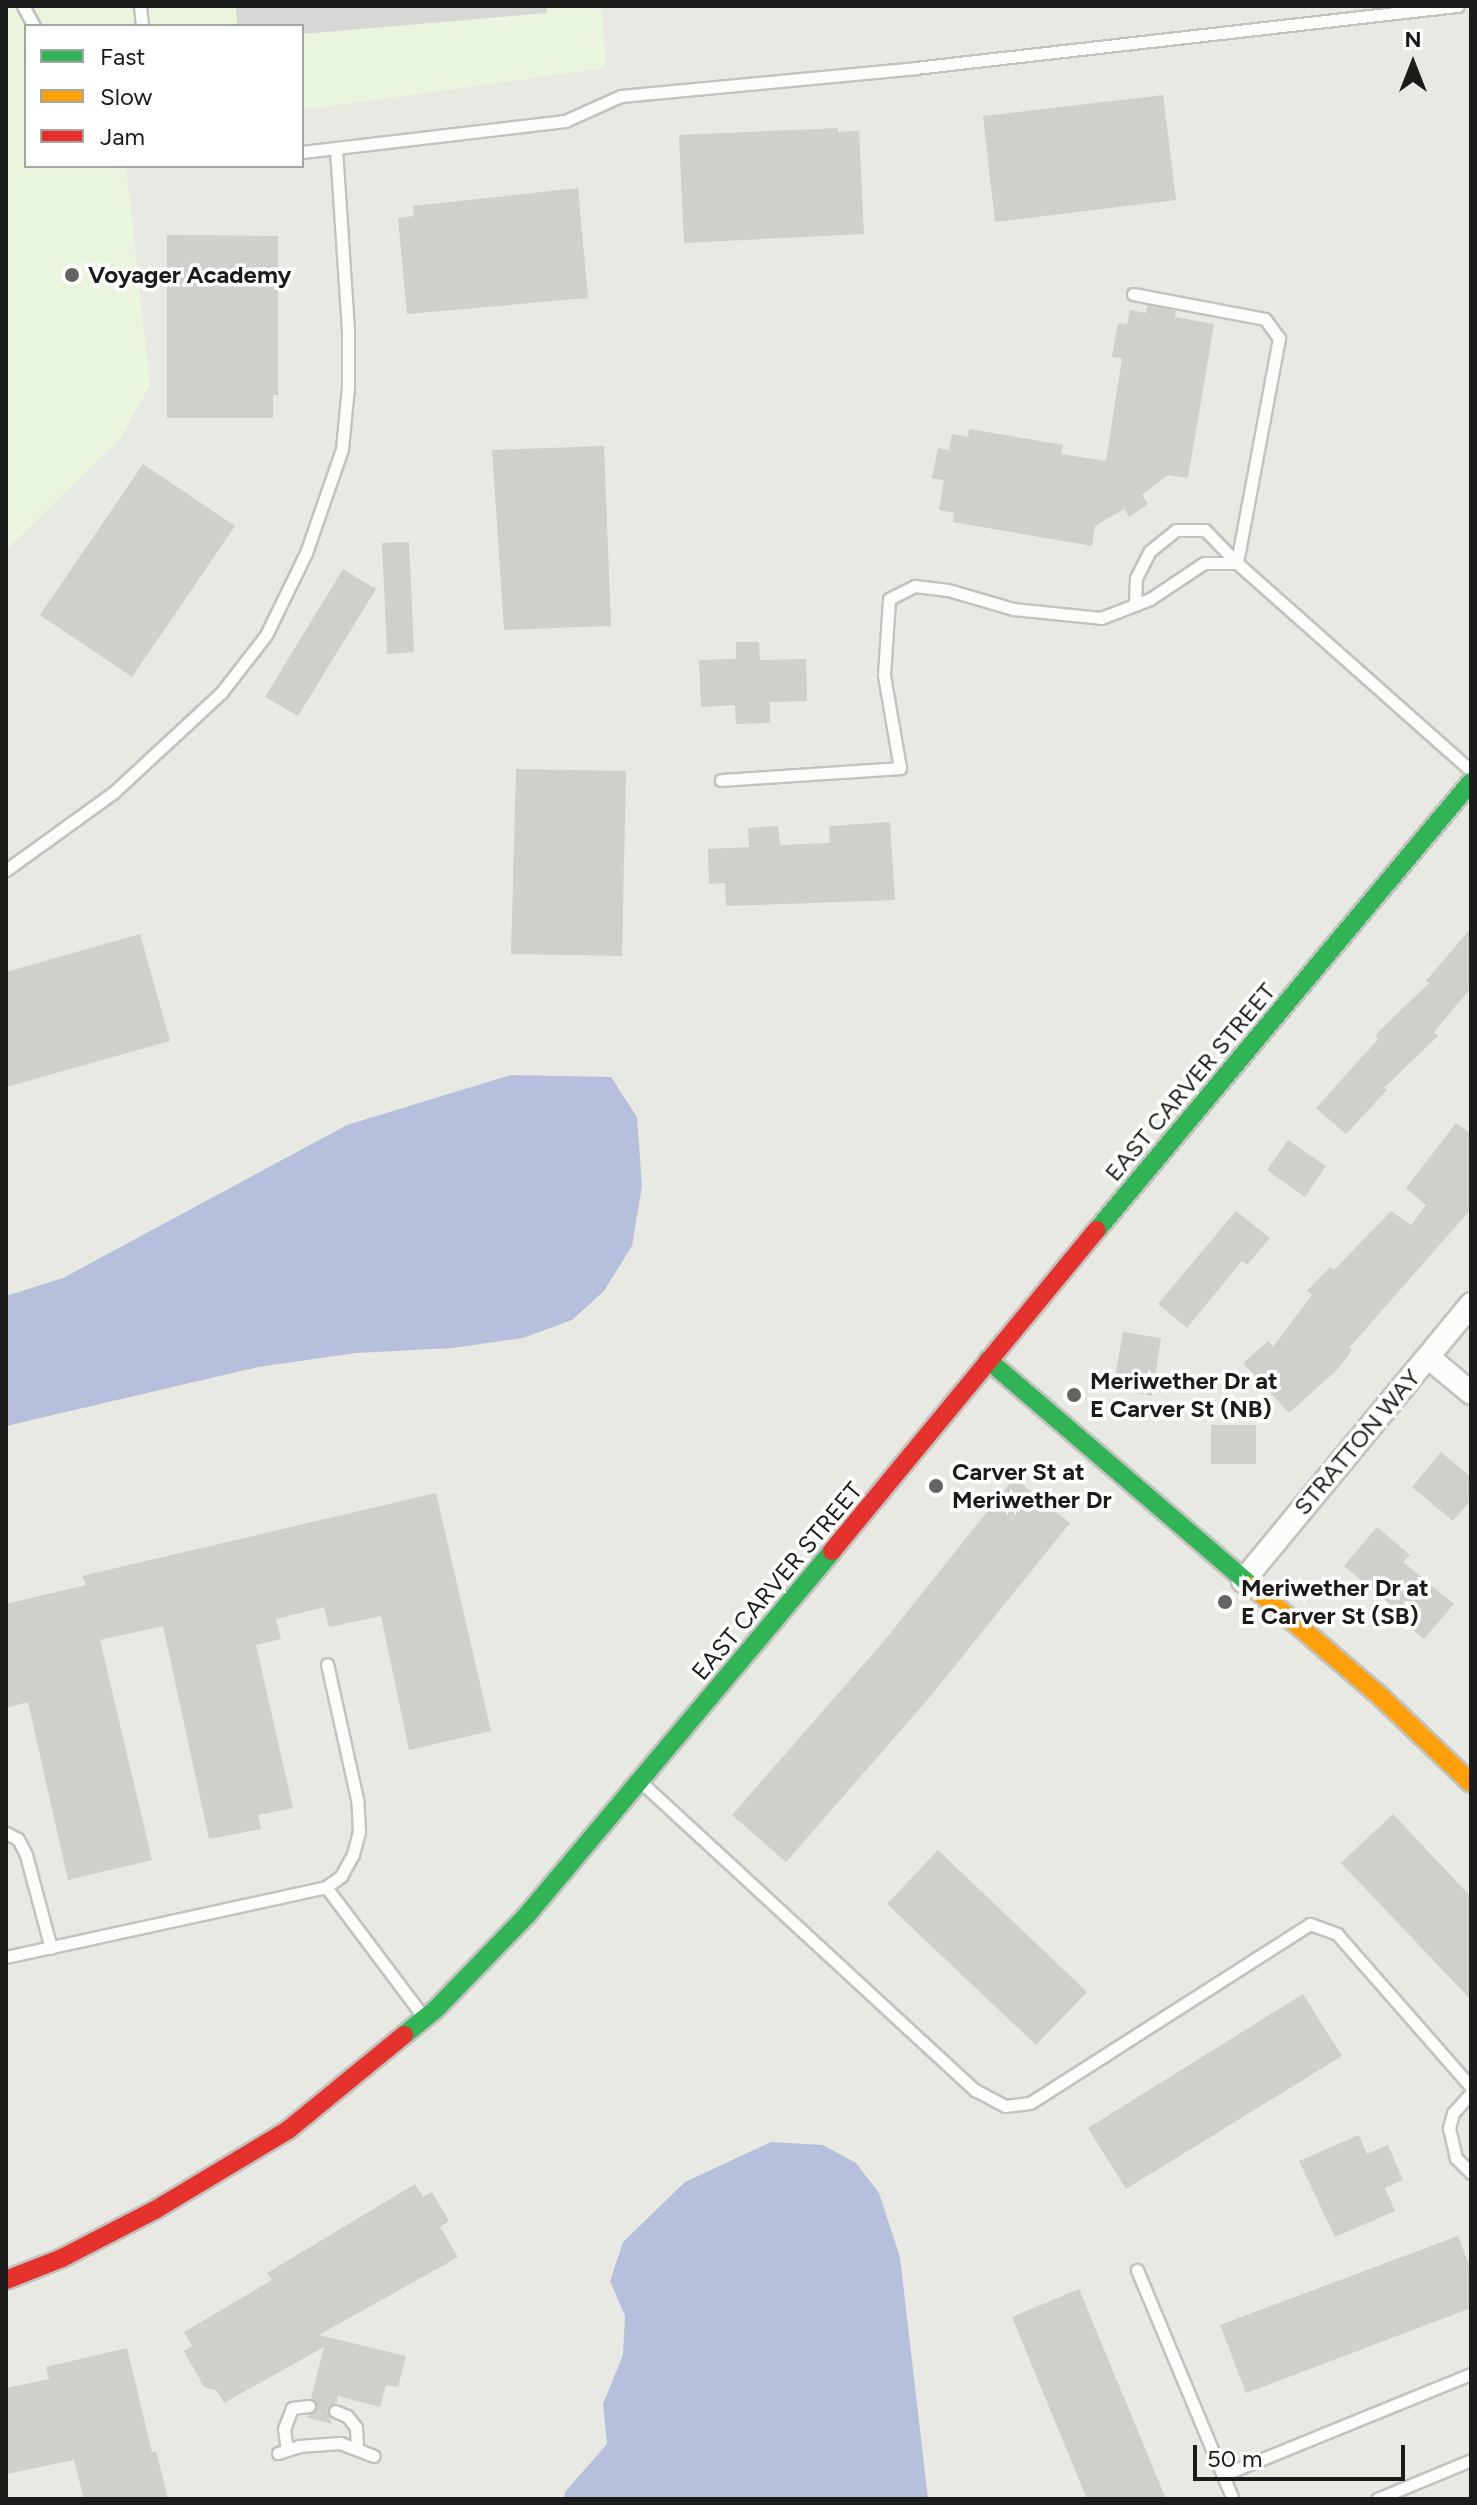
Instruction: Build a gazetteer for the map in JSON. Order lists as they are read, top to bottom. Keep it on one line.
{"streets":{"street":["EAST CARVER STREET","STRATTON WAY"]},"places":["Voyager Academy","Meriwether Dr at E Carver St (NB)","Carver St at Meriwether Dr","Meriwether Dr at E Carver St (SB)"],"legend":["Fast","Slow","Jam"],"scale_bar":"50 m","north":"top"}
